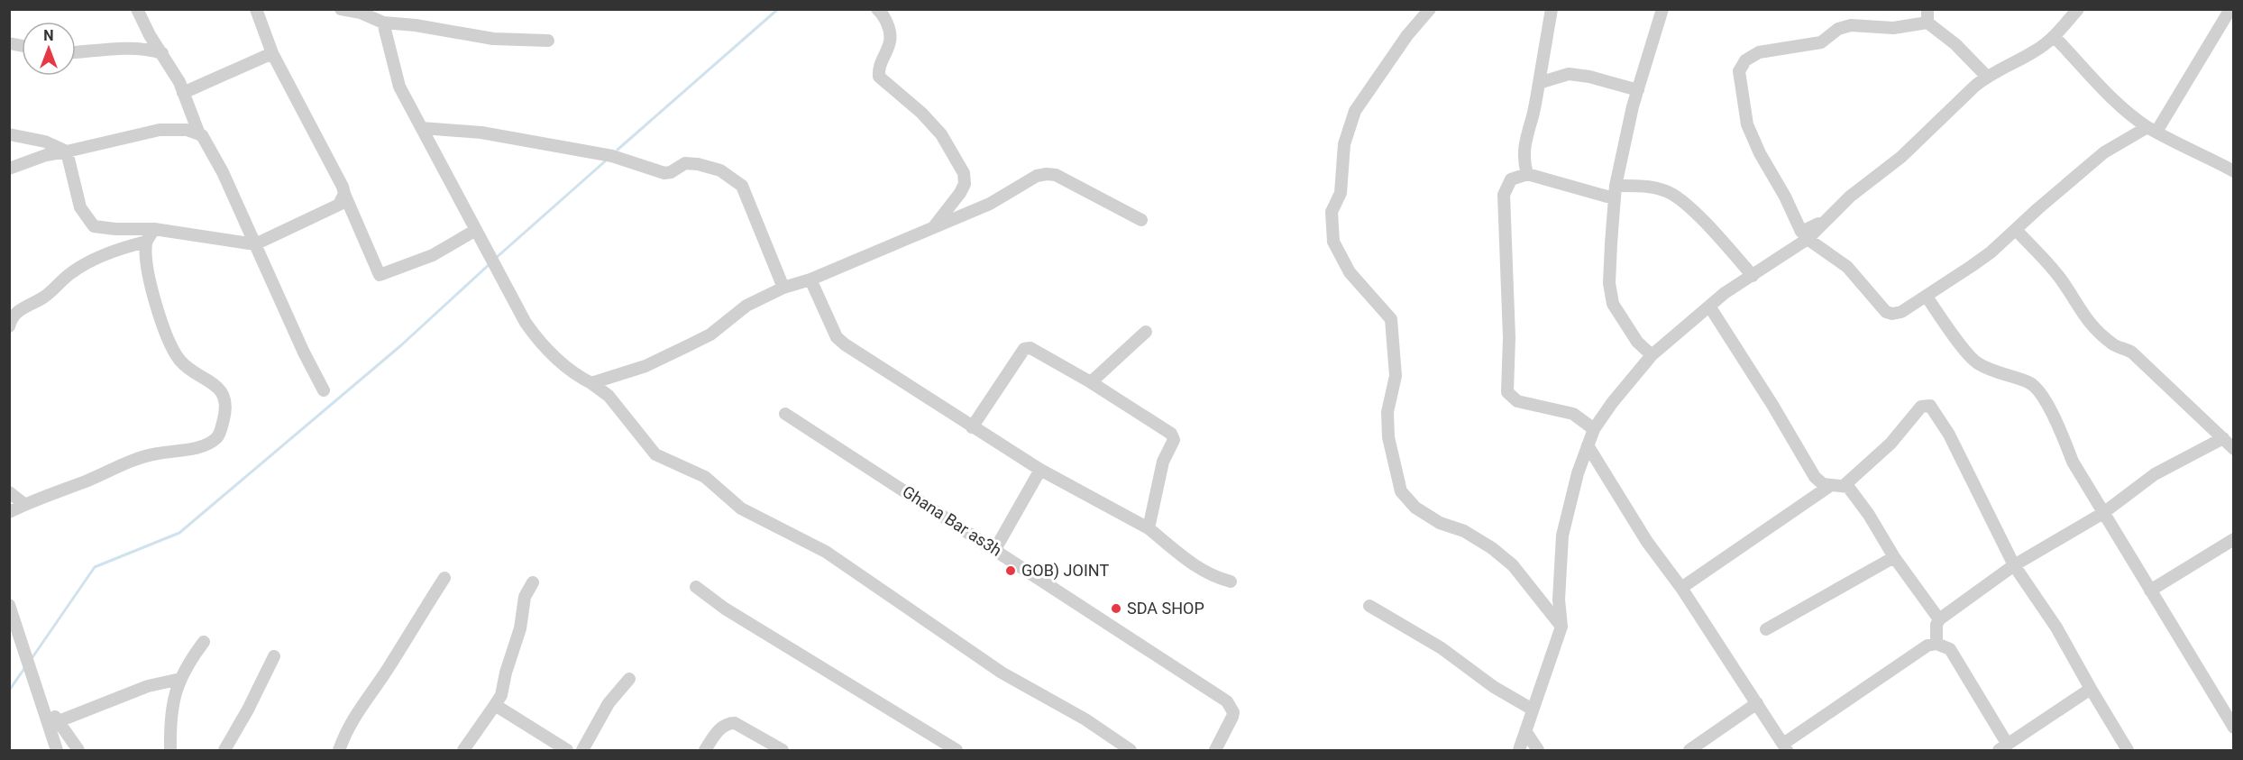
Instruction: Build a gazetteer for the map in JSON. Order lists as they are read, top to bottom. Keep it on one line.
{"streets":{"street":["Ghana Bar as3h"]},"places":["GOB) JOINT","SDA SHOP"],"north":"top"}
